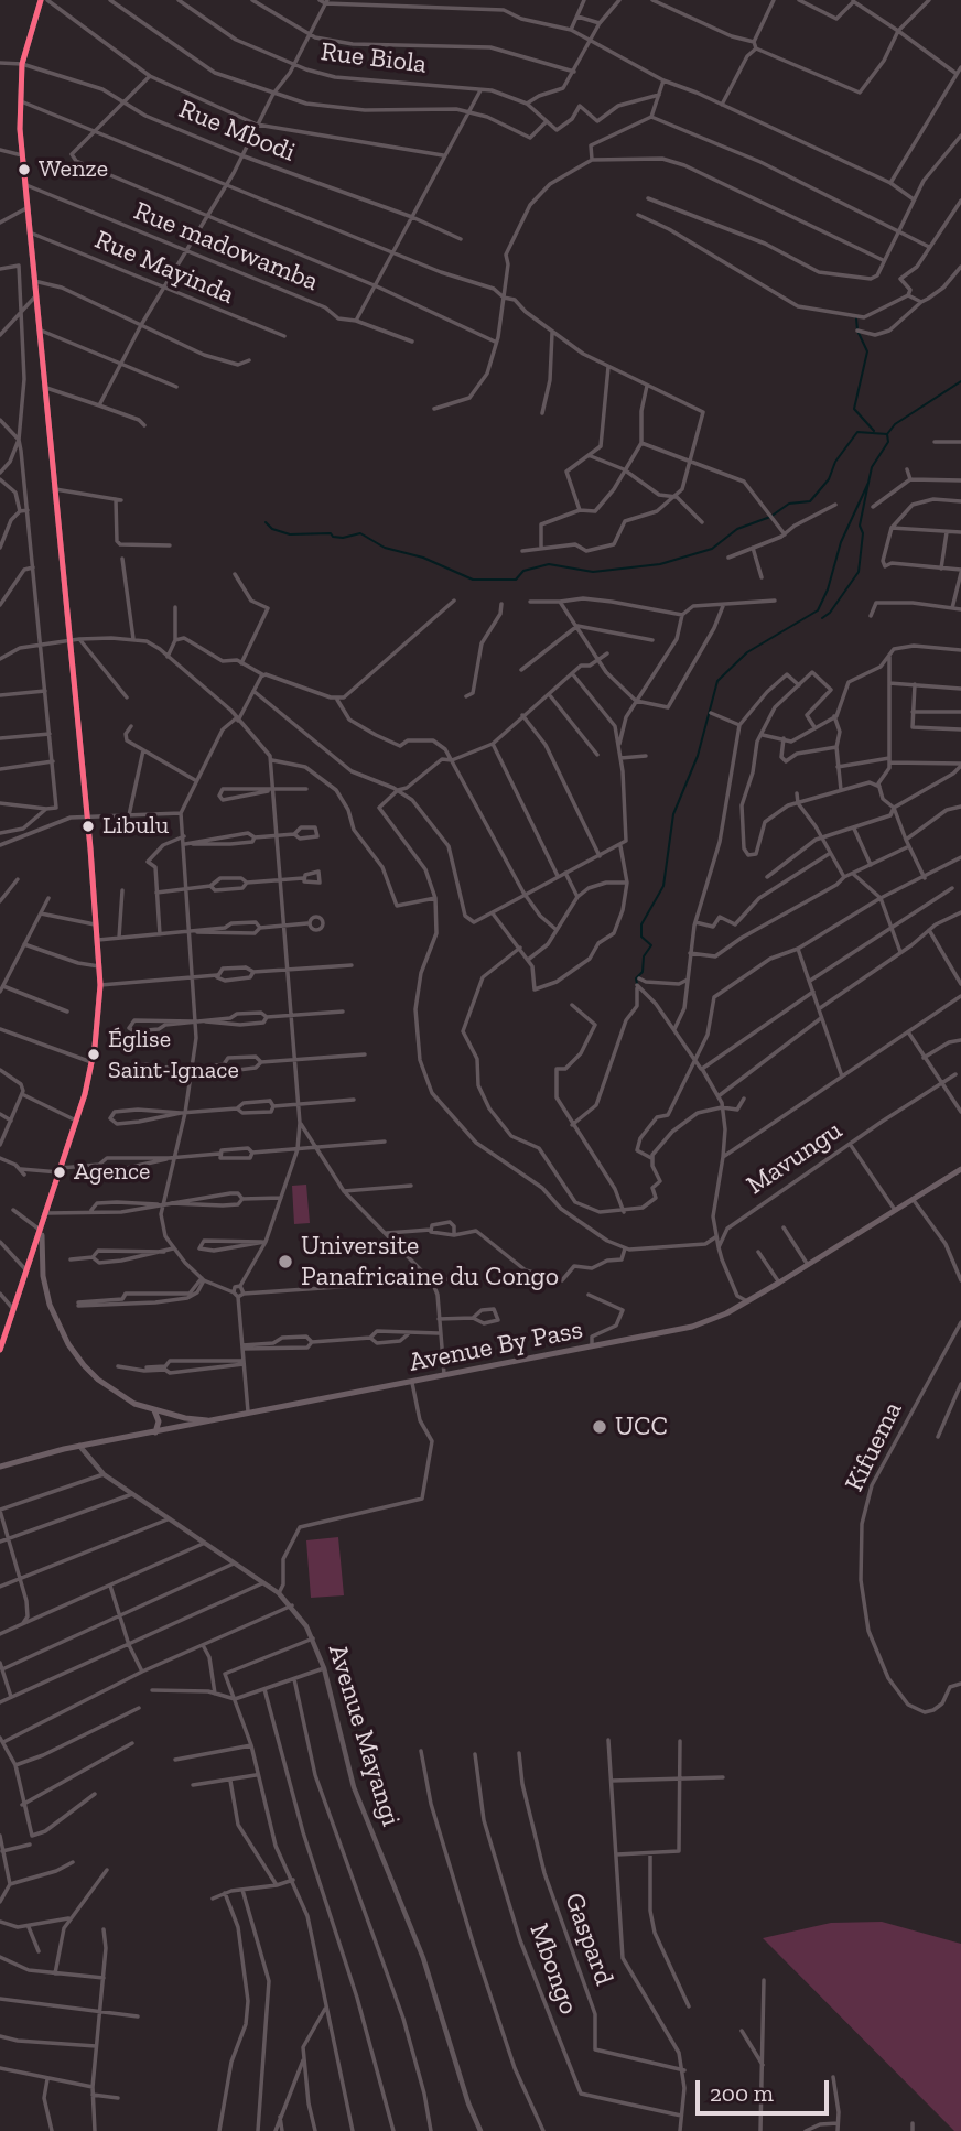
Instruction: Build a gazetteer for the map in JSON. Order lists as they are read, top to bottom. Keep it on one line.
{"streets":{"highway":["Avenue By Pass"],"street":["Rue Biola","Rue Mbodi","Rue madowamba","Rue Mayinda","Mavungu","Kifuema","Avenue Mayangi","Gaspard","Mbongo"]},"crossings":[["Avenue By Pass","Avenue Mayangi"]],"places":["Wenze","Libulu","Église Saint-Ignace","Agence","Universite Panafricaine du Congo","UCC"],"scale_bar":"200 m"}
